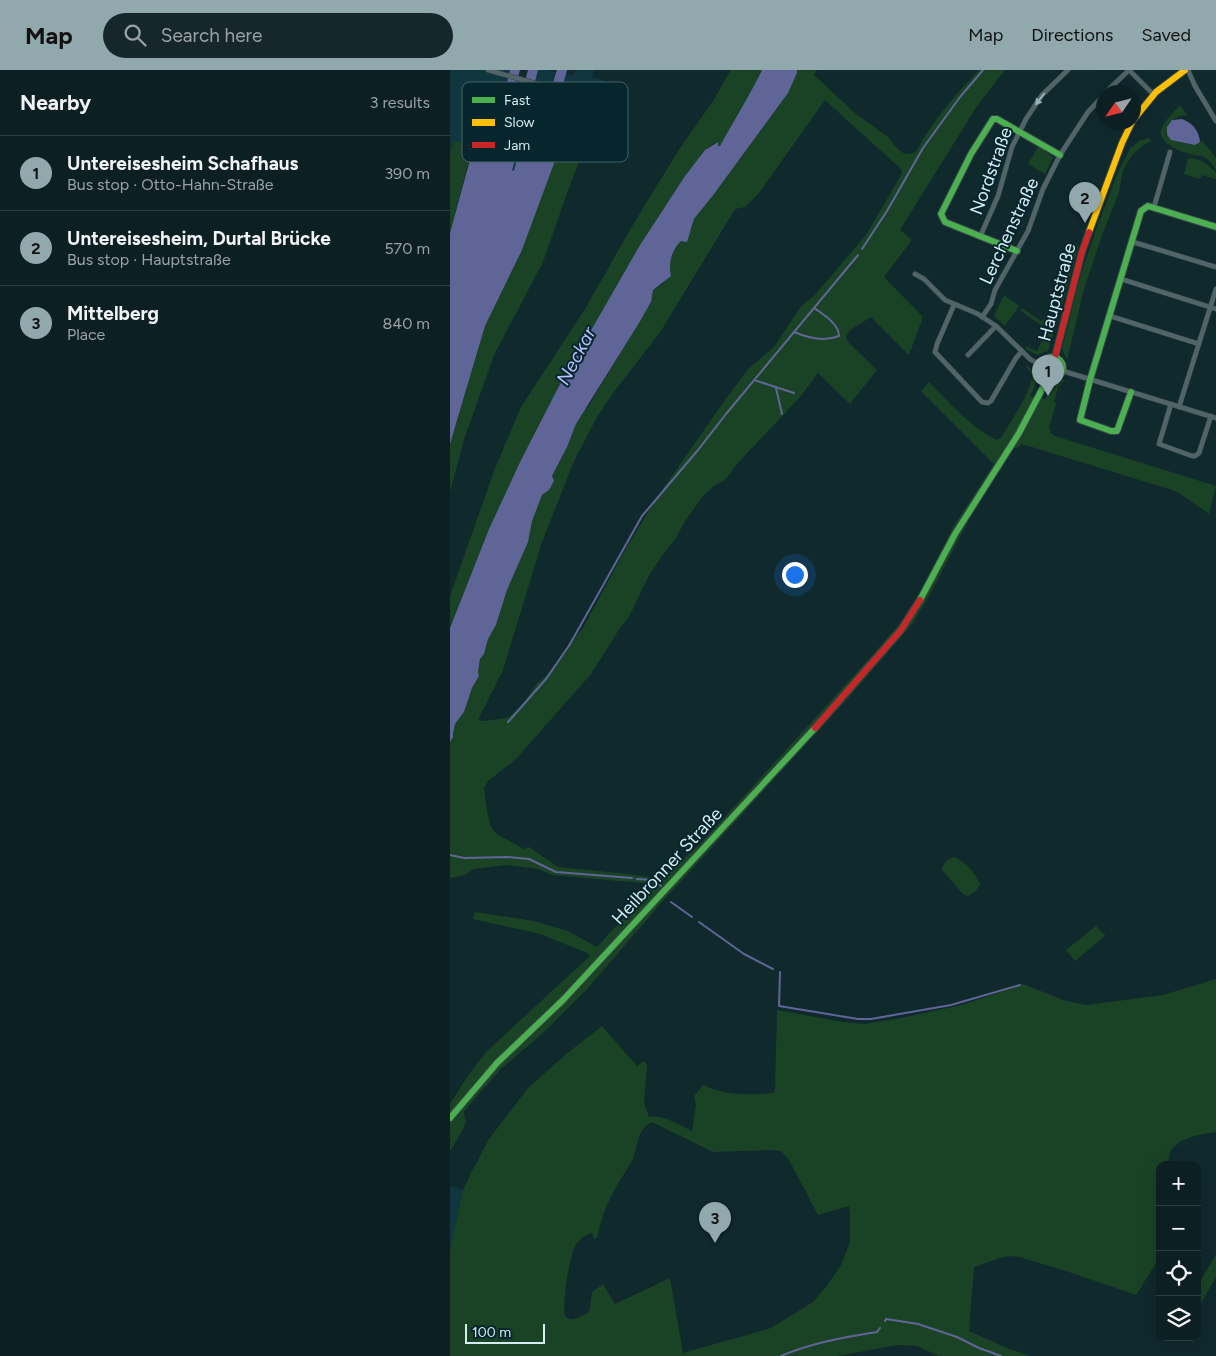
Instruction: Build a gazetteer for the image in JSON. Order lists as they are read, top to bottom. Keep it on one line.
{"streets":{"main road":["Hauptstraße","Heilbronner Straße"],"street":["Nordstraße","Lerchenstraße"]},"crossings":[["Hauptstraße","Heilbronner Straße"]],"one_way":["Nordstraße"],"water":["Neckar"],"legend":["Fast","Slow","Jam"],"scale_bar":"100 m","north":"bottom left","page":{"header":"Map","search":"Search here","nav":["Map","Directions","Saved"],"heading":["Nearby","3 results"],"list":[{"mark":"1","name":"Untereisesheim Schafhaus","note":"Bus stop · Otto-Hahn-Straße","value":"390 m"},{"mark":"2","name":"Untereisesheim, Durtal Brücke","note":"Bus stop · Hauptstraße","value":"570 m"},{"mark":"3","name":"Mittelberg","note":"Place","value":"840 m"}],"pins":["2","1","3"],"map_buttons":["+","−"],"scale":"100 m"}}
